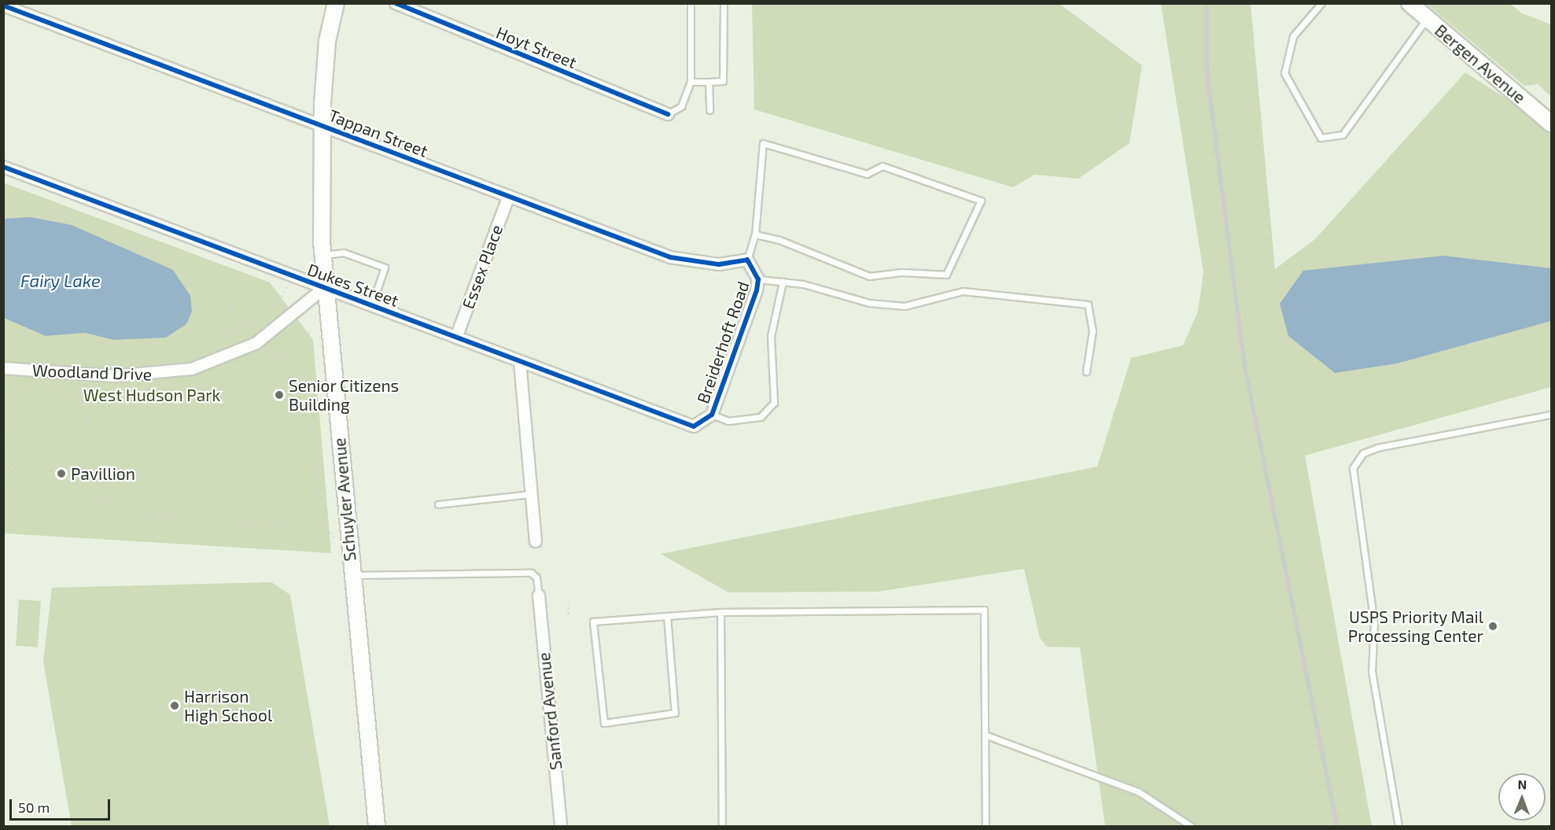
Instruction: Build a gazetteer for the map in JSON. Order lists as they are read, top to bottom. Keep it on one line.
{"streets":{"main road":["Bergen Avenue","Schuyler Avenue"],"street":["Hoyt Street","Tappan Street","Essex Place","Dukes Street","Breiderhoft Road","Woodland Drive","Sanford Avenue"]},"crossings":[["Tappan Street","Essex Place"],["Tappan Street","Breiderhoft Road"],["Tappan Street","Schuyler Avenue"],["Essex Place","Dukes Street"],["Dukes Street","Breiderhoft Road"],["Dukes Street","Woodland Drive"],["Dukes Street","Schuyler Avenue"],["Woodland Drive","Schuyler Avenue"]],"water":["Fairy Lake"],"parks":["West Hudson Park"],"places":["Senior Citizens Building","Pavillion","USPS Priority Mail Processing Center","Harrison High School"],"scale_bar":"50 m","north":"top"}
